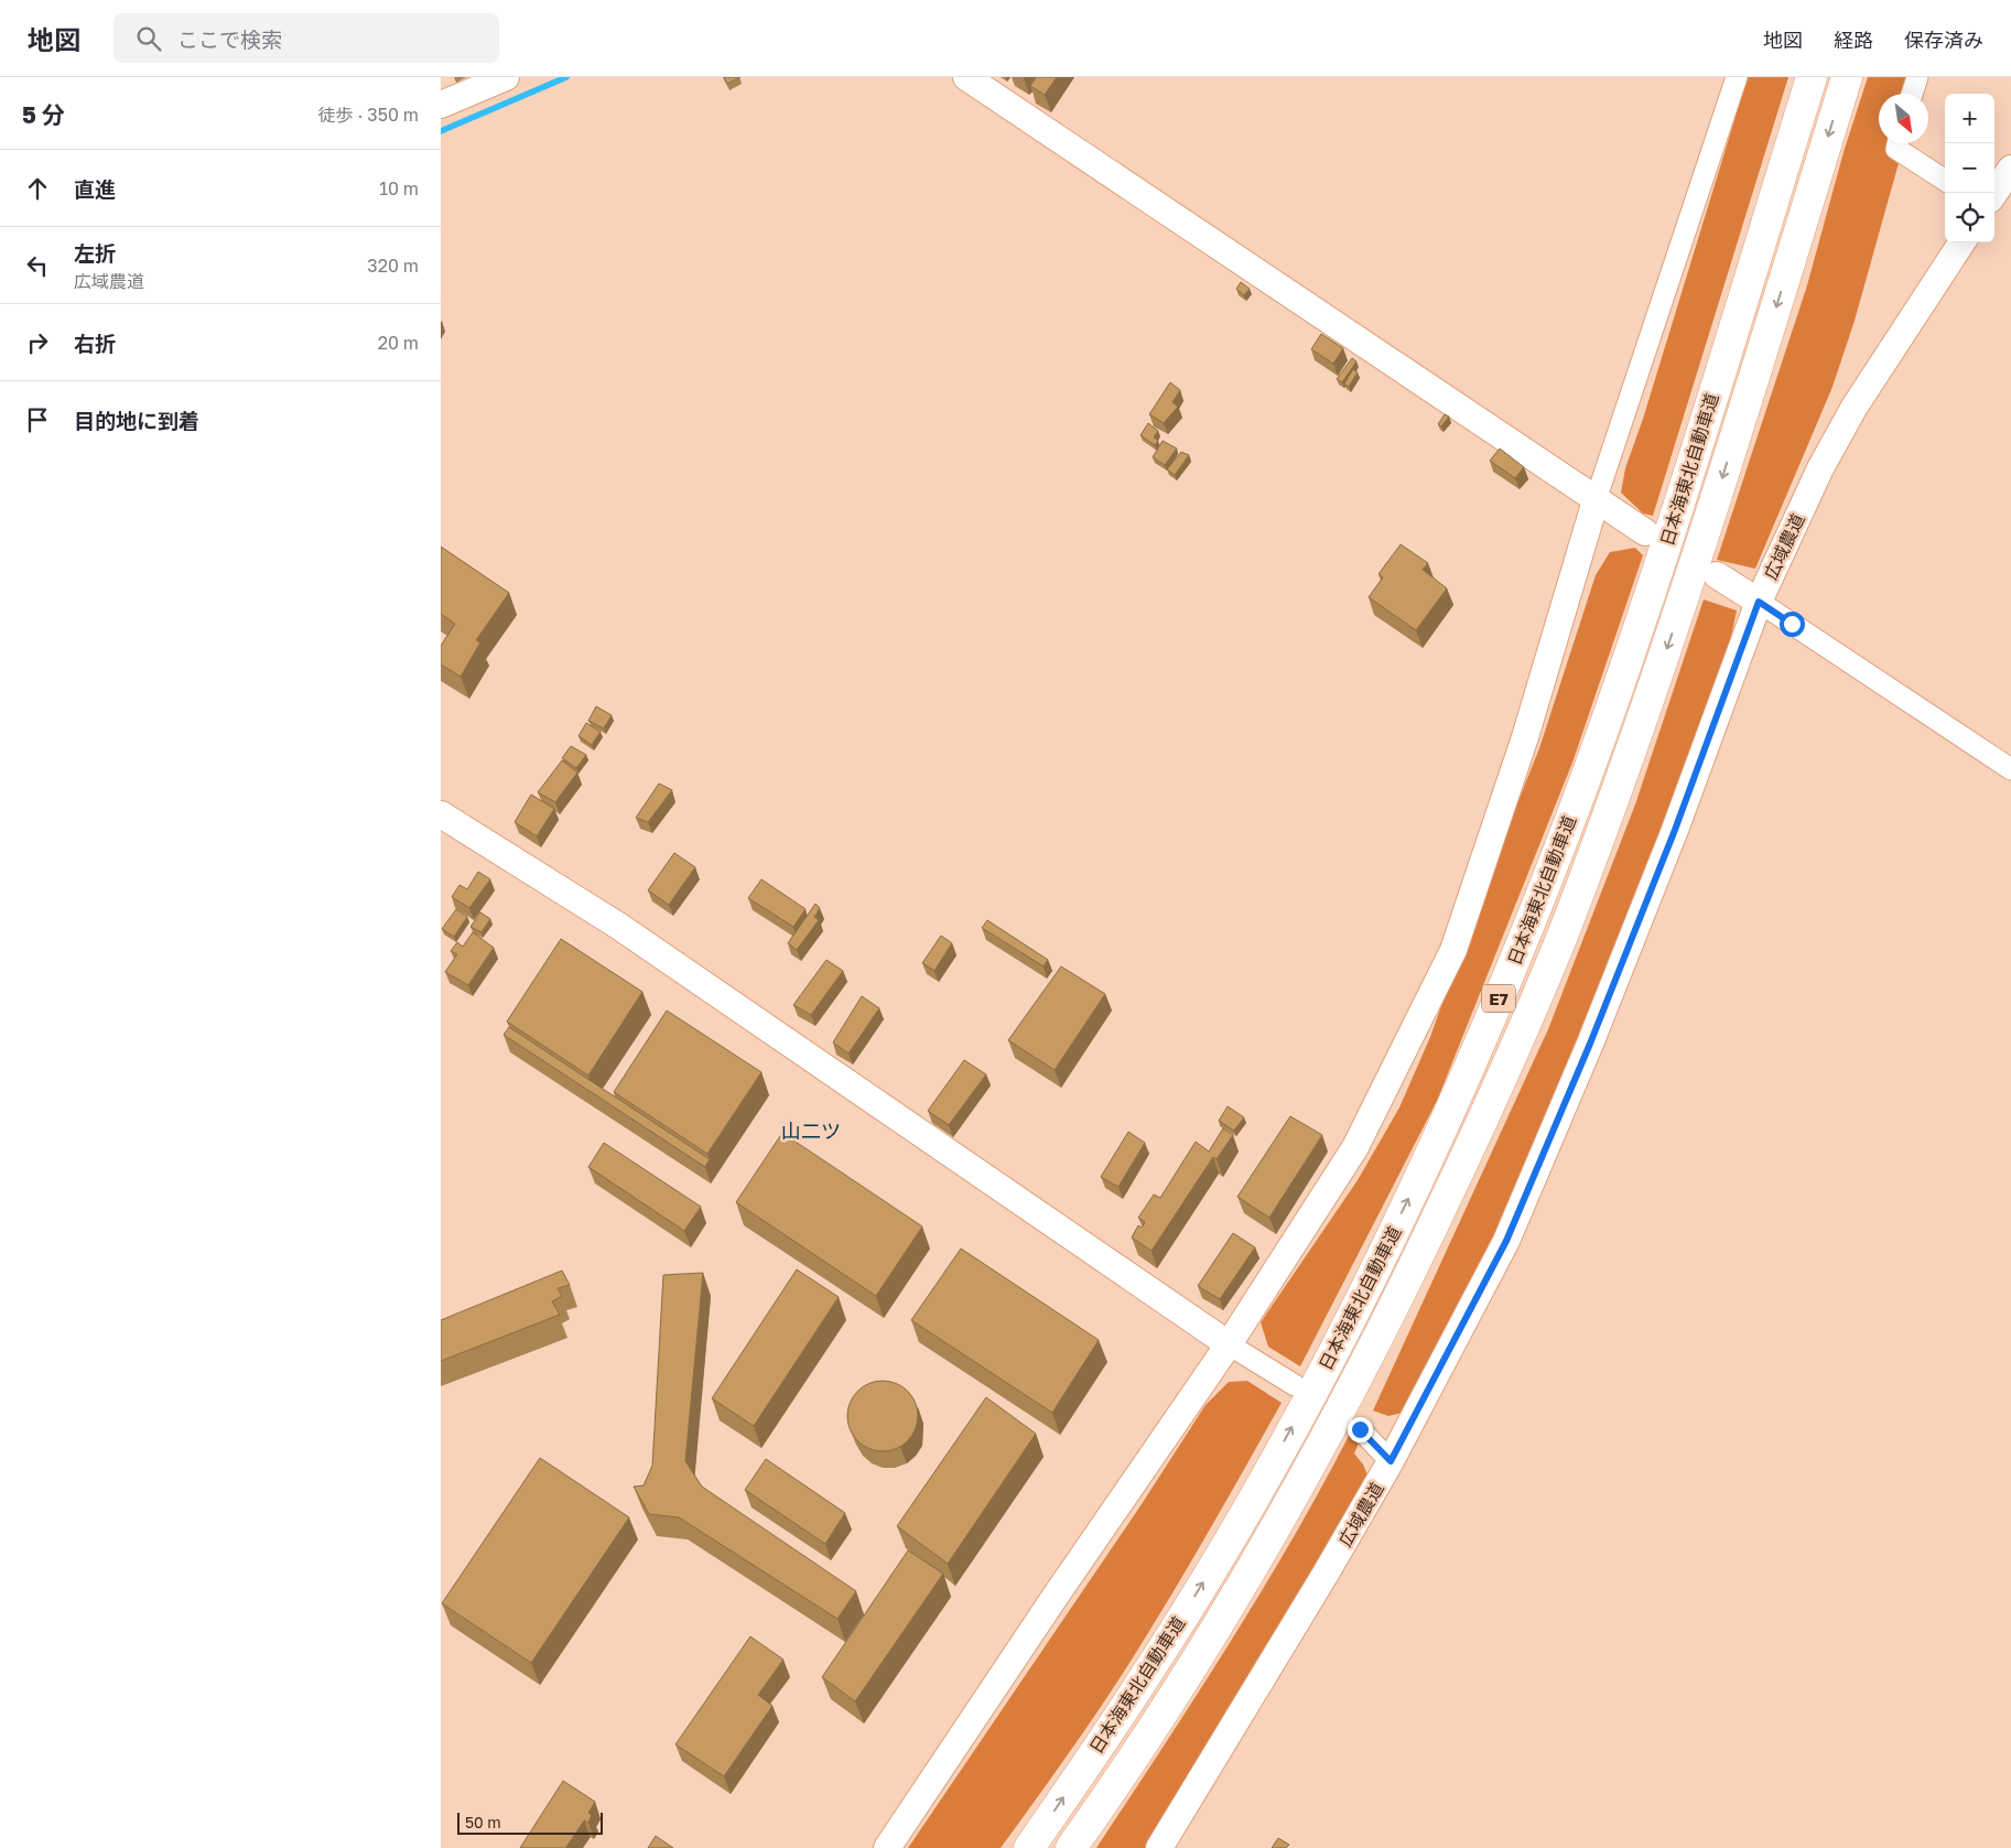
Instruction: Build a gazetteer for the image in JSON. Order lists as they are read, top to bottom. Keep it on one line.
{"streets":{"highway":["日本海東北自動車道","E7"],"street":["広域農道"]},"districts":["山二ツ"],"scale_bar":"50 m","north":"bottom right","page":{"header":"地図","search":"ここで検索","nav":["地図","経路","保存済み"],"heading":["5 分","徒歩 · 350 m"],"map_buttons":["+","−"],"list":[["直進","10 m"],["左折","広域農道","320 m"],["右折","20 m"],"目的地に到着"],"scale":"50 m"}}
